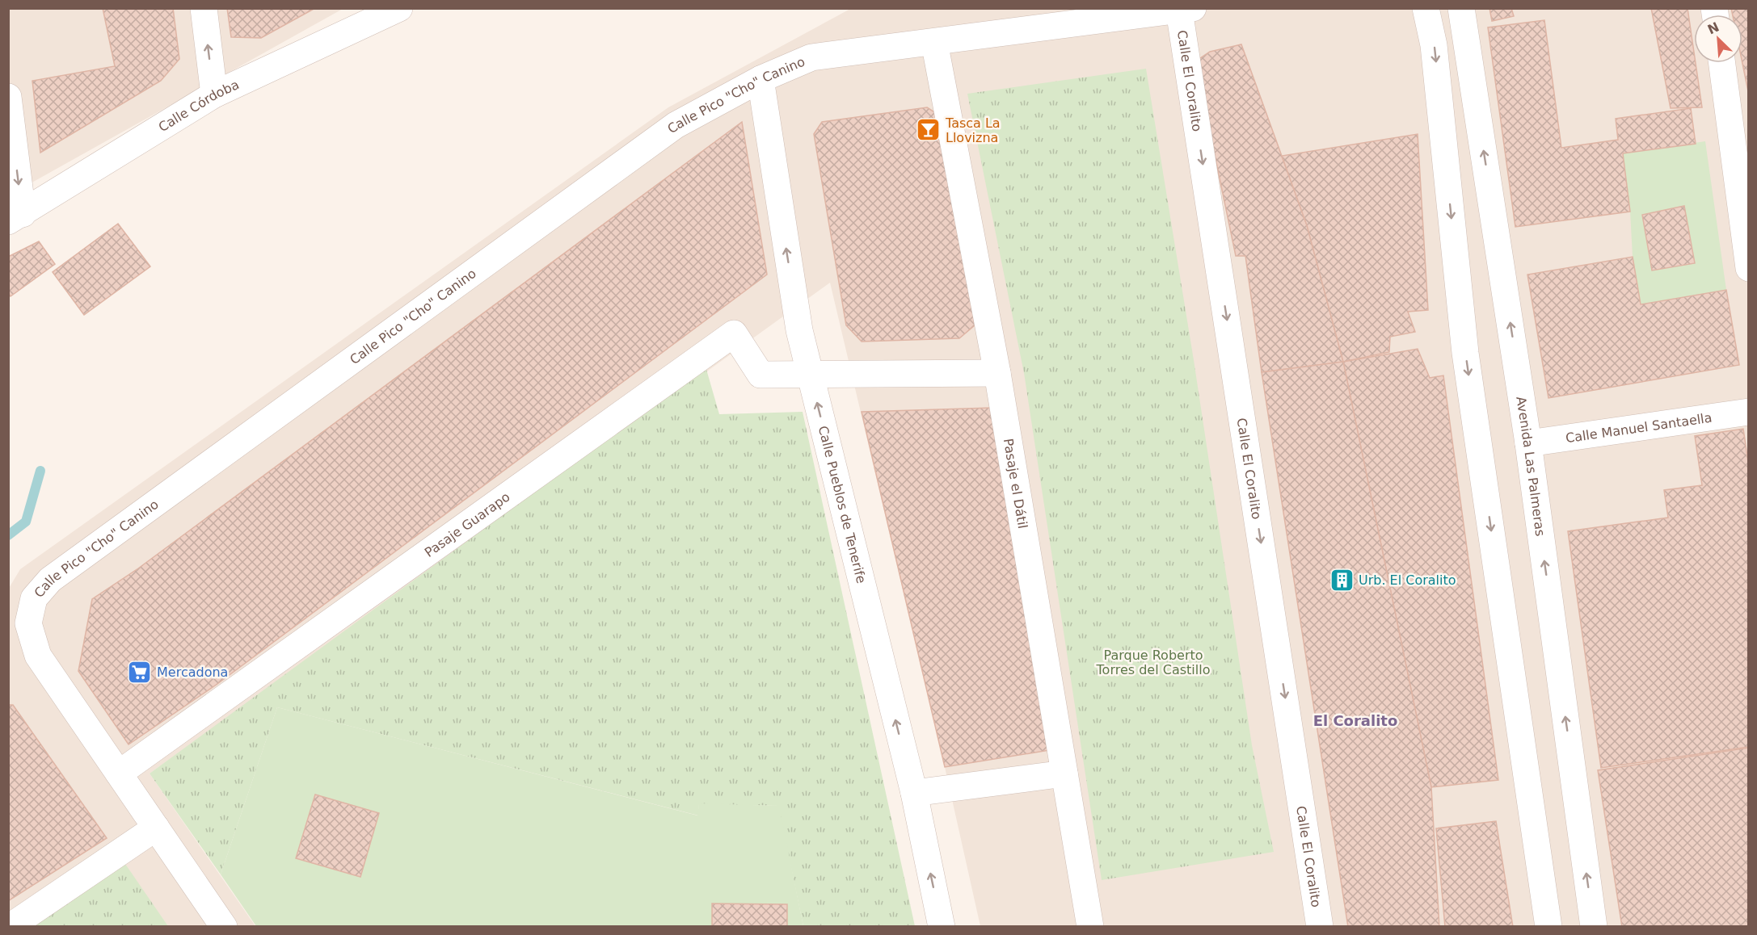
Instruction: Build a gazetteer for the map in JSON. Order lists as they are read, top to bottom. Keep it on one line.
{"streets":{"street":["Calle El Coralito","Calle Pico \"Cho\" Canino","Calle Córdoba","Calle Manuel Santaella","Avenida Las Palmeras","Pasaje el Dátil","Calle Pueblos de Tenerife","Pasaje Guarapo"]},"crossings":[["Calle El Coralito","Calle Pico \"Cho\" Canino"],["Calle Pico \"Cho\" Canino","Pasaje el Dátil"],["Calle Pico \"Cho\" Canino","Calle Pueblos de Tenerife"],["Calle Pico \"Cho\" Canino","Pasaje Guarapo"],["Calle Manuel Santaella","Avenida Las Palmeras"],["Calle Pueblos de Tenerife","Pasaje Guarapo"]],"one_way":["Calle Pueblos de Tenerife"],"districts":["El Coralito"],"parks":["Parque Roberto Torres del Castillo"],"places":{"bar":["Tasca La Llovizna"],"building":["Urb. El Coralito"],"supermarket":["Mercadona"]},"north":"top left"}
